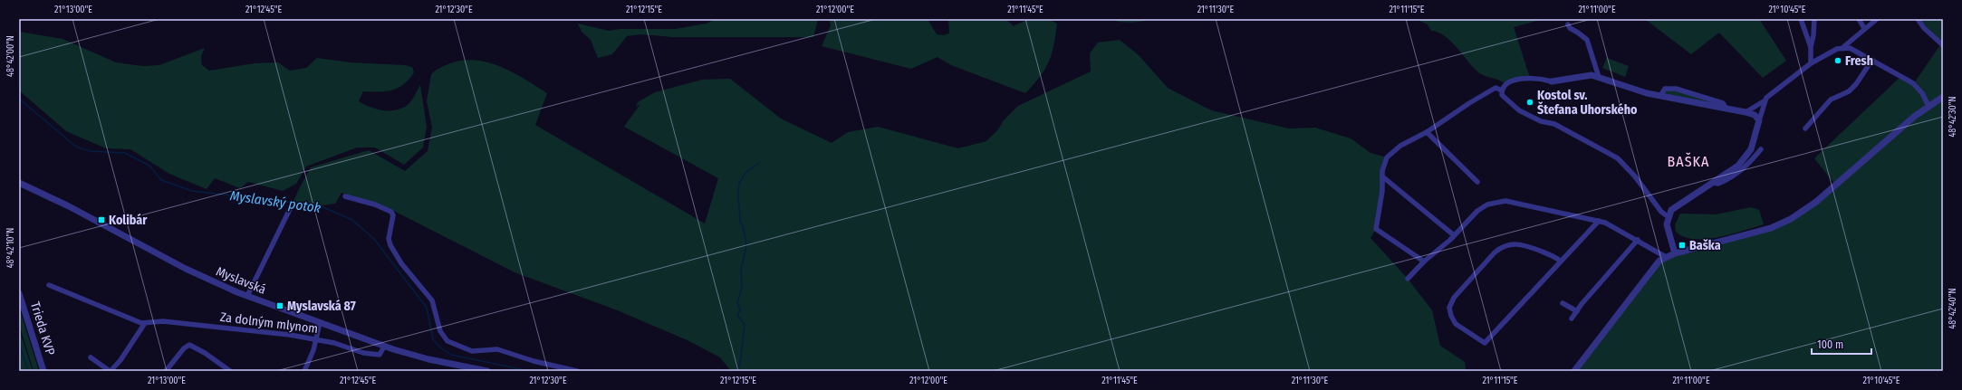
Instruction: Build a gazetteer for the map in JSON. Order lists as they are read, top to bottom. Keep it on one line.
{"streets":{"street":["Myslavská","Za dolným mlynom","Trieda KVP"]},"crossings":[["Myslavská","Za dolným mlynom"]],"districts":["BAŠKA"],"water":["Myslavský potok"],"places":{"other":["Fresh","Kostol sv. Štefana Uhorského"],"transit":["Kolibár","Baška","Myslavská 87"]},"scale_bar":"100 m","coordinates":["21°13'00\"E","21°12'45\"E","21°12'30\"E","21°12'15\"E","21°12'00\"E","21°11'45\"E","21°11'30\"E","21°11'15\"E","21°11'00\"E","21°10'45\"E","48°42'00\"N","48°42'30\"N","48°42'10\"N","48°42'40\"N"]}
